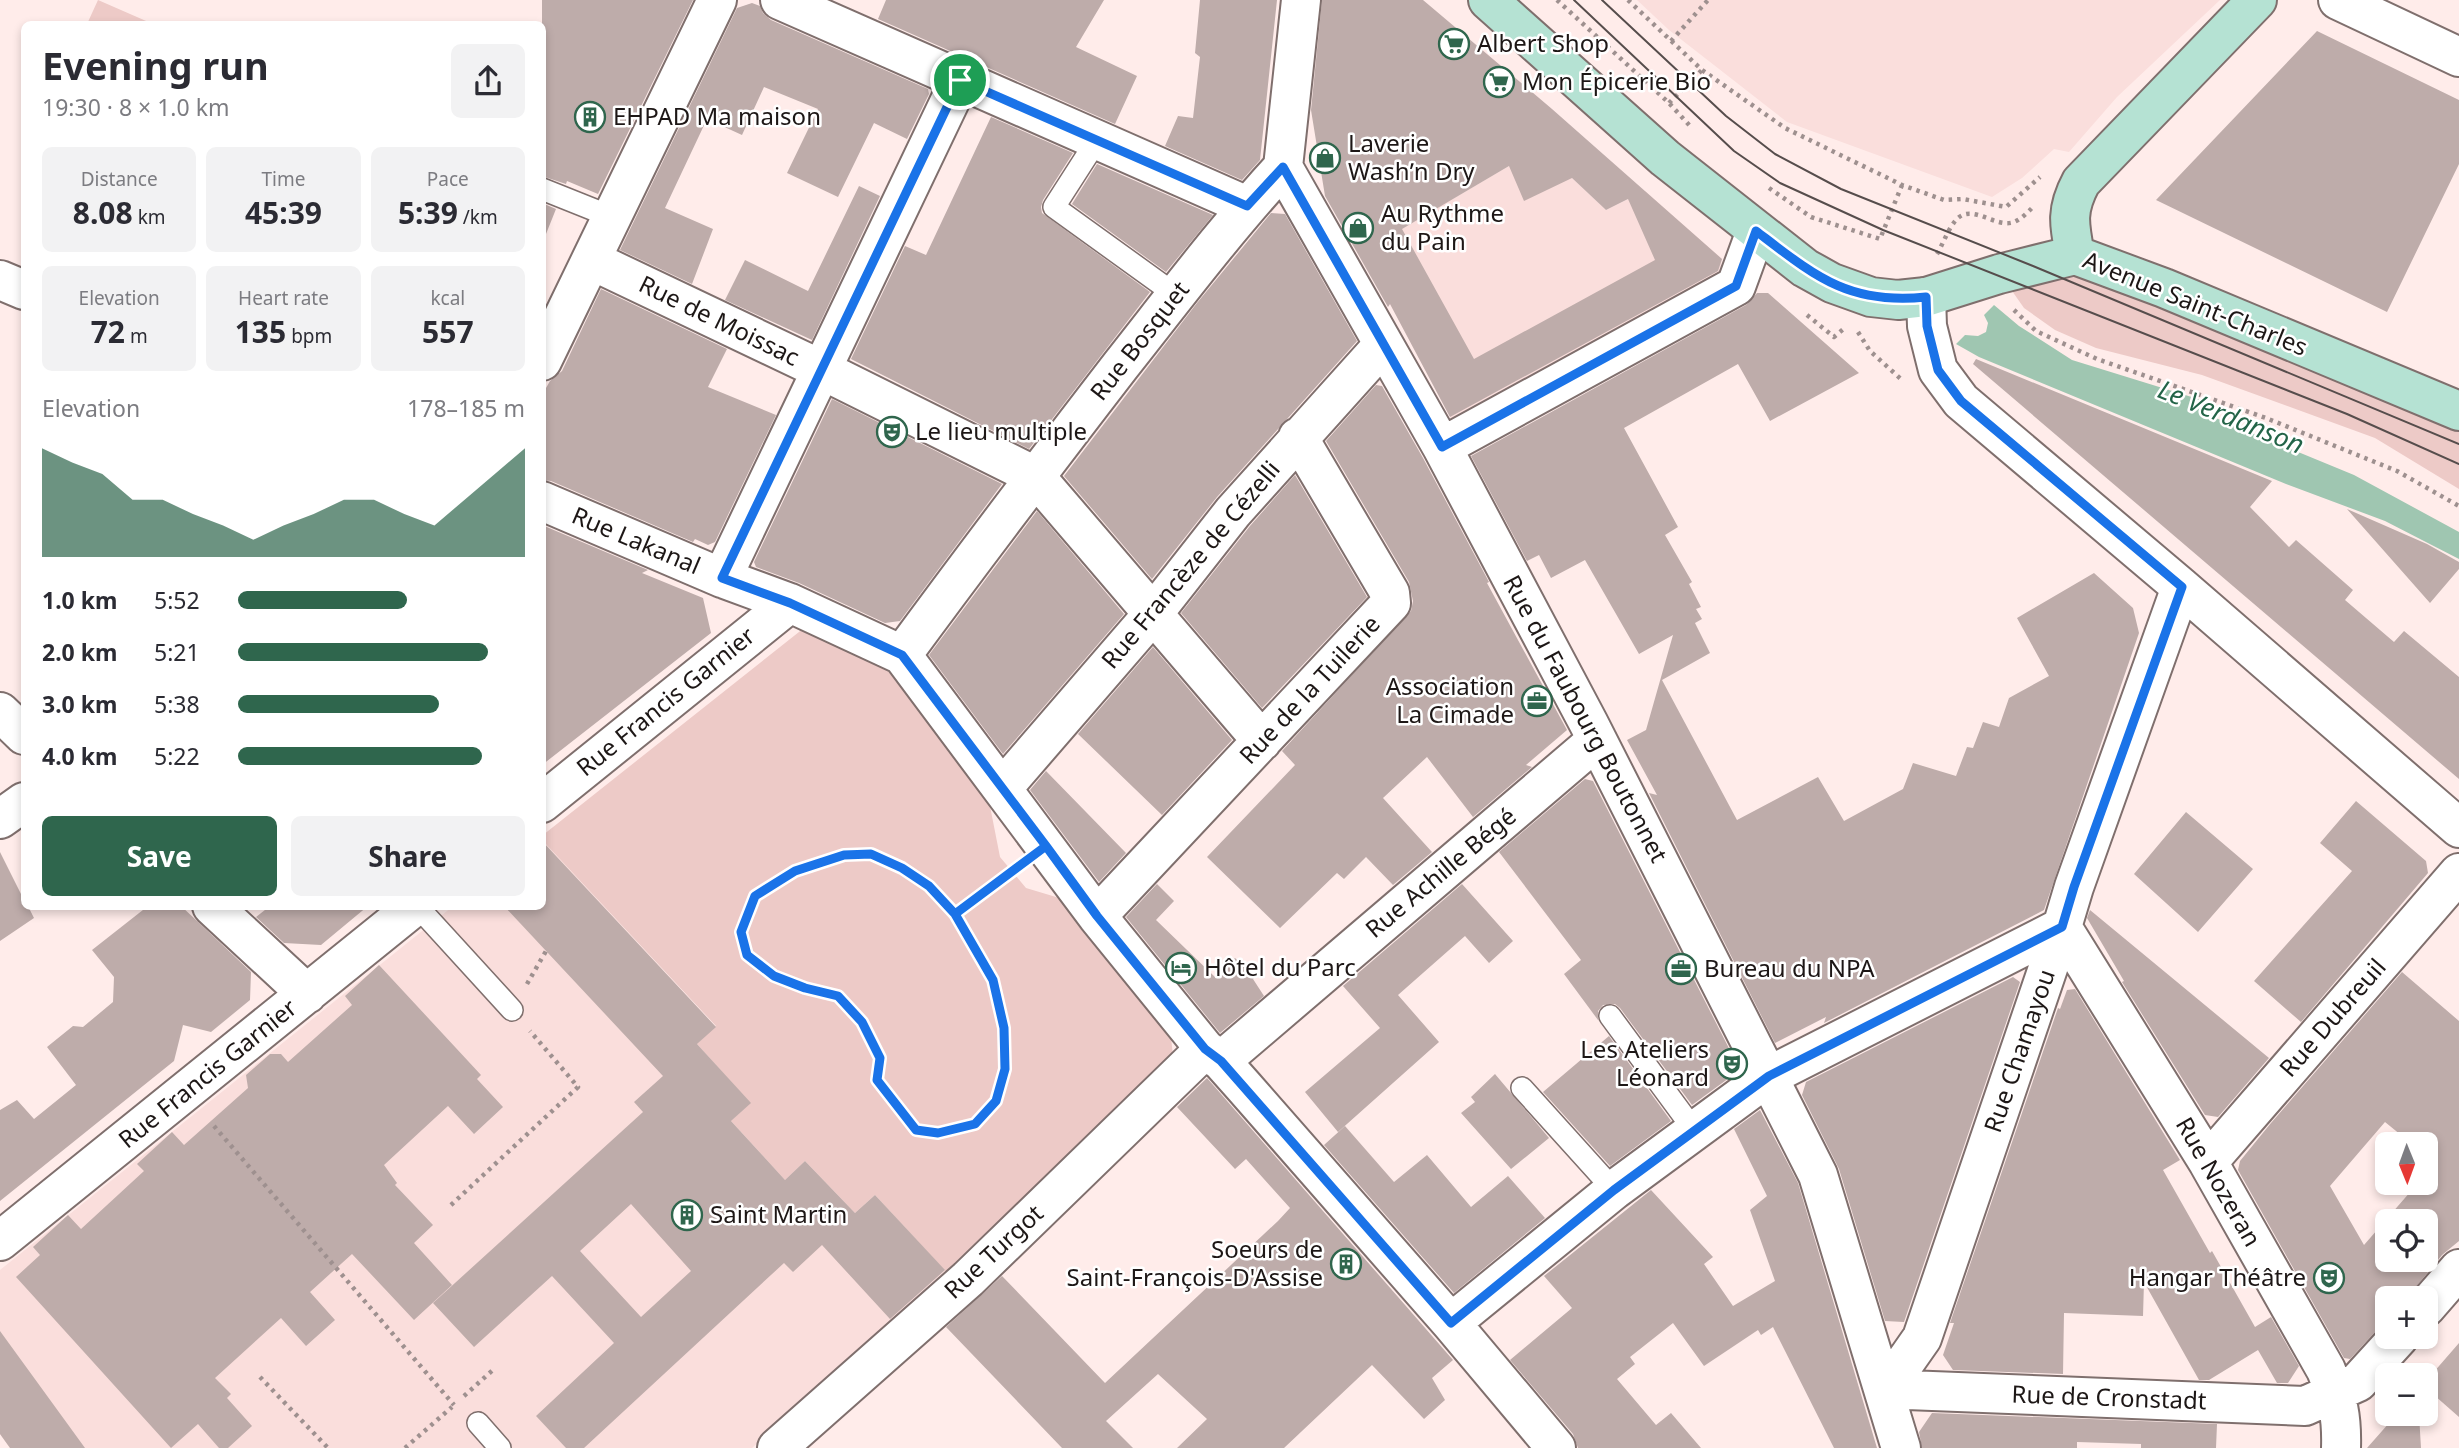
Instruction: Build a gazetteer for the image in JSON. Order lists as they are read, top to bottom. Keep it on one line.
{"streets":{"main road":["Avenue Saint-Charles"],"street":["Rue de Moissac","Rue Bosquet","Rue Lakanal","Rue Francèze de Cézelli","Rue de la Tuilerie","Rue Francis Garnier","Rue du Faubourg Boutonnet","Rue Achille Bégé","Rue Dubreuil","Rue Chamayou","Rue Nozeran","Rue Turgot","Rue de Cronstadt"]},"crossings":[["Rue de Moissac","Rue Bosquet"],["Rue Bosquet","Rue Lakanal"],["Rue Bosquet","Rue du Faubourg Boutonnet"],["Rue Lakanal","Rue Francèze de Cézelli"],["Rue Lakanal","Rue de la Tuilerie"],["Rue Lakanal","Rue Francis Garnier"],["Rue Lakanal","Rue Achille Bégé"],["Rue Lakanal","Rue Turgot"],["Rue Francèze de Cézelli","Rue de la Tuilerie"],["Rue Francèze de Cézelli","Rue du Faubourg Boutonnet"],["Rue du Faubourg Boutonnet","Rue Achille Bégé"],["Rue du Faubourg Boutonnet","Rue Chamayou"],["Rue du Faubourg Boutonnet","Rue de Cronstadt"],["Rue Achille Bégé","Rue Turgot"],["Rue Dubreuil","Rue Nozeran"],["Rue Chamayou","Rue Nozeran"],["Rue Chamayou","Rue de Cronstadt"],["Rue Nozeran","Rue de Cronstadt"]],"water":["Le Verdanson"],"places":{"supermarket":["Albert Shop","Mon Épicerie Bio"],"building":["EHPAD Ma maison","Saint Martin","Soeurs de Saint-François-D'Assise"],"shop":["Laverie Washʼn Dry","Au Rythme du Pain"],"theatre":["Le lieu multiple","Les Ateliers Léonard","Hangar Théâtre"],"office":["Association La Cimade","Bureau du NPA"],"hotel":["Hôtel du Parc"]},"north":"bottom","page":{"heading":["Evening run","19:30 · 8 × 1.0 km"],"stats":[["Distance","8.08 km"],["Time","45:39"],["Pace","5:39 /km"],["Elevation","72 m"],["Heart rate","135 bpm"],["kcal","557"]],"chart":["Elevation","178–185 m"],"list":[{"name":"1.0 km","note":"5:52"},{"name":"2.0 km","note":"5:21"},{"name":"3.0 km","note":"5:38"},{"name":"4.0 km","note":"5:22"}],"buttons":["Save","Share"],"map_buttons":["+","−"]}}
